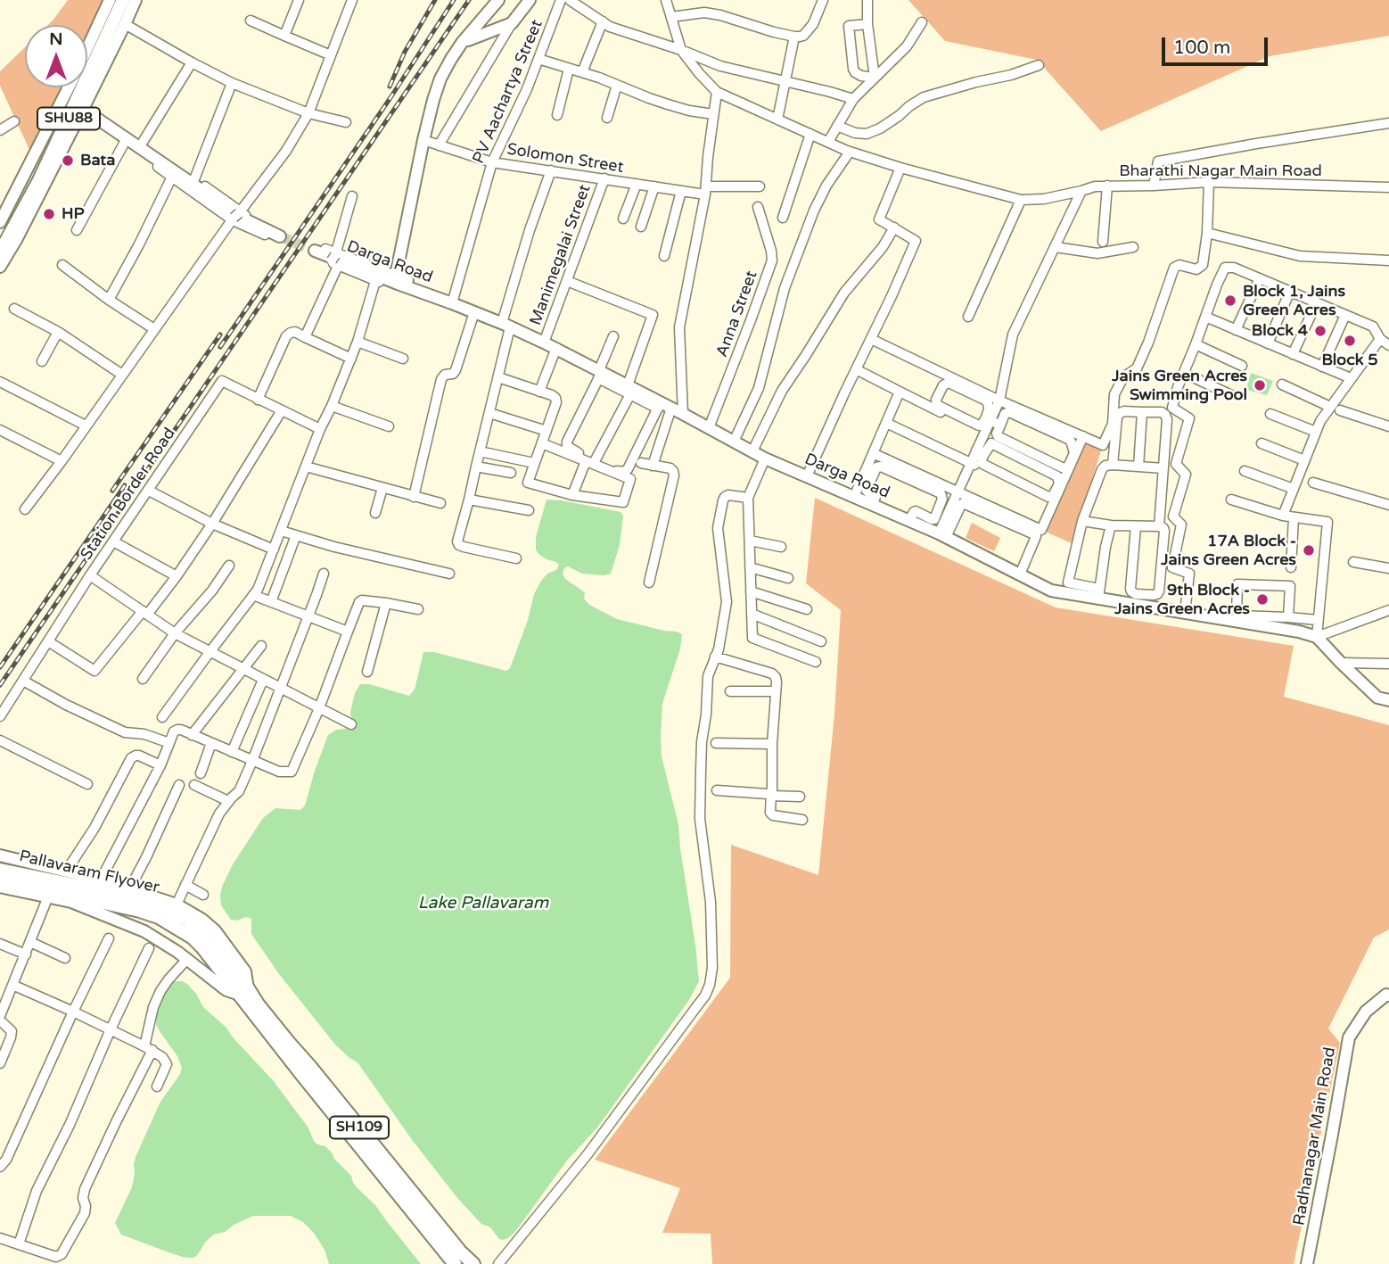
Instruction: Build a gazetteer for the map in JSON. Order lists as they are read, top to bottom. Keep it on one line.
{"streets":{"main road":["SHU88","Pallavaram Flyover","SH109"],"street":["PV Aachartya Street","Solomon Street","Bharathi Nagar Main Road","Manimegalai Street","Darga Road","Anna Street","Station Border Road","Radhanagar Main Road"]},"crossings":[["PV Aachartya Street","Solomon Street"],["PV Aachartya Street","Darga Road"],["Solomon Street","Manimegalai Street"],["Manimegalai Street","Darga Road"],["Darga Road","Anna Street"],["Pallavaram Flyover","SH109"]],"water":["Lake Pallavaram"],"places":["Bata","HP","Block 1, Jains Green Acres","Block 4","Block 5","Jains Green Acres Swimming Pool","17A Block - Jains Green Acres","9th Block - Jains Green Acres"],"scale_bar":"100 m","north":"top"}
